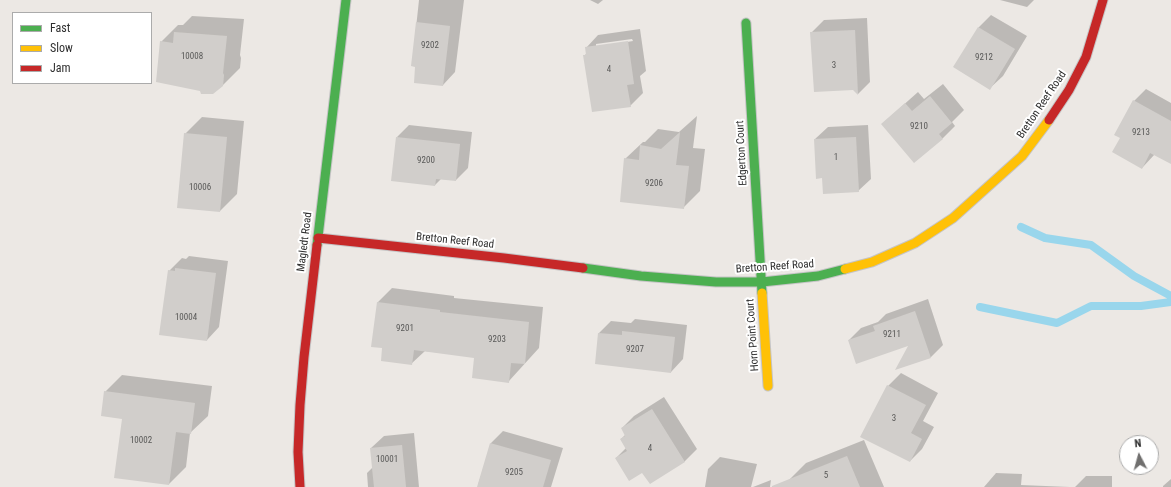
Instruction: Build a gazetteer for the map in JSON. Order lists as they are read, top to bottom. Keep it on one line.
{"streets":{"street":["Bretton Reef Road","Edgerton Court","Magledt Road","Horn Point Court"]},"crossings":[["Bretton Reef Road","Edgerton Court"],["Bretton Reef Road","Magledt Road"],["Bretton Reef Road","Horn Point Court"],["Edgerton Court","Horn Point Court"]],"house_numbers":["9202","10008","9212","3","4","9210","9213","1","9200","9206","10006","10004","9201","9211","9203","9207","3","10002","4","10001","9205","5"],"legend":["Fast","Slow","Jam"],"north":"top"}
